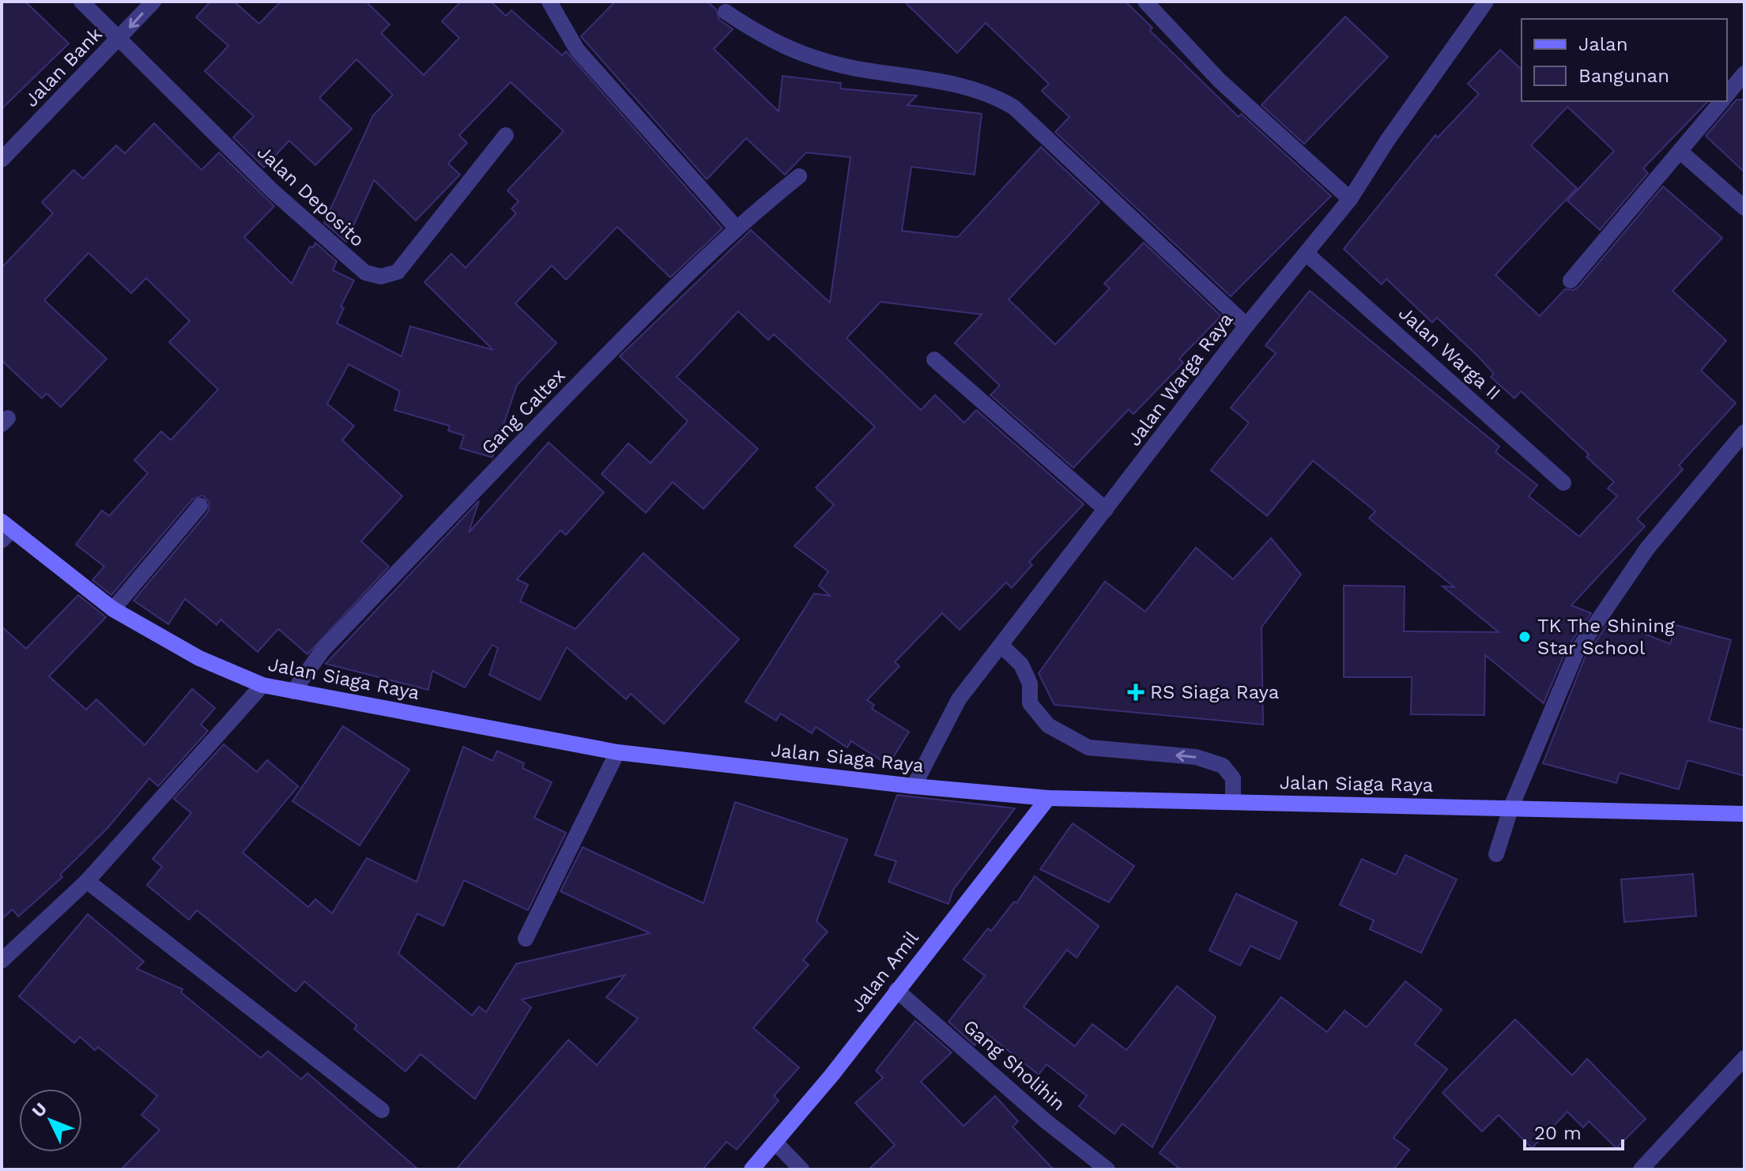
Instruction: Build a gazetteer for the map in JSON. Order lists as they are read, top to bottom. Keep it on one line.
{"streets":{"main road":["Jalan Siaga Raya","Jalan Amil"],"street":["Jalan Bank","Jalan Deposito","Jalan Warga II","Jalan Warga Raya","Gang Caltex","Gang Sholihin"]},"crossings":[["Jalan Bank","Jalan Deposito"],["Jalan Warga II","Jalan Warga Raya"],["Jalan Warga Raya","Jalan Siaga Raya"],["Gang Caltex","Jalan Siaga Raya"],["Jalan Siaga Raya","Jalan Amil"],["Jalan Amil","Gang Sholihin"]],"places":{"other":["TK The Shining Star School"],"health":["RS Siaga Raya"]},"legend":["Jalan","Bangunan"],"scale_bar":"20 m","north":"top left"}
